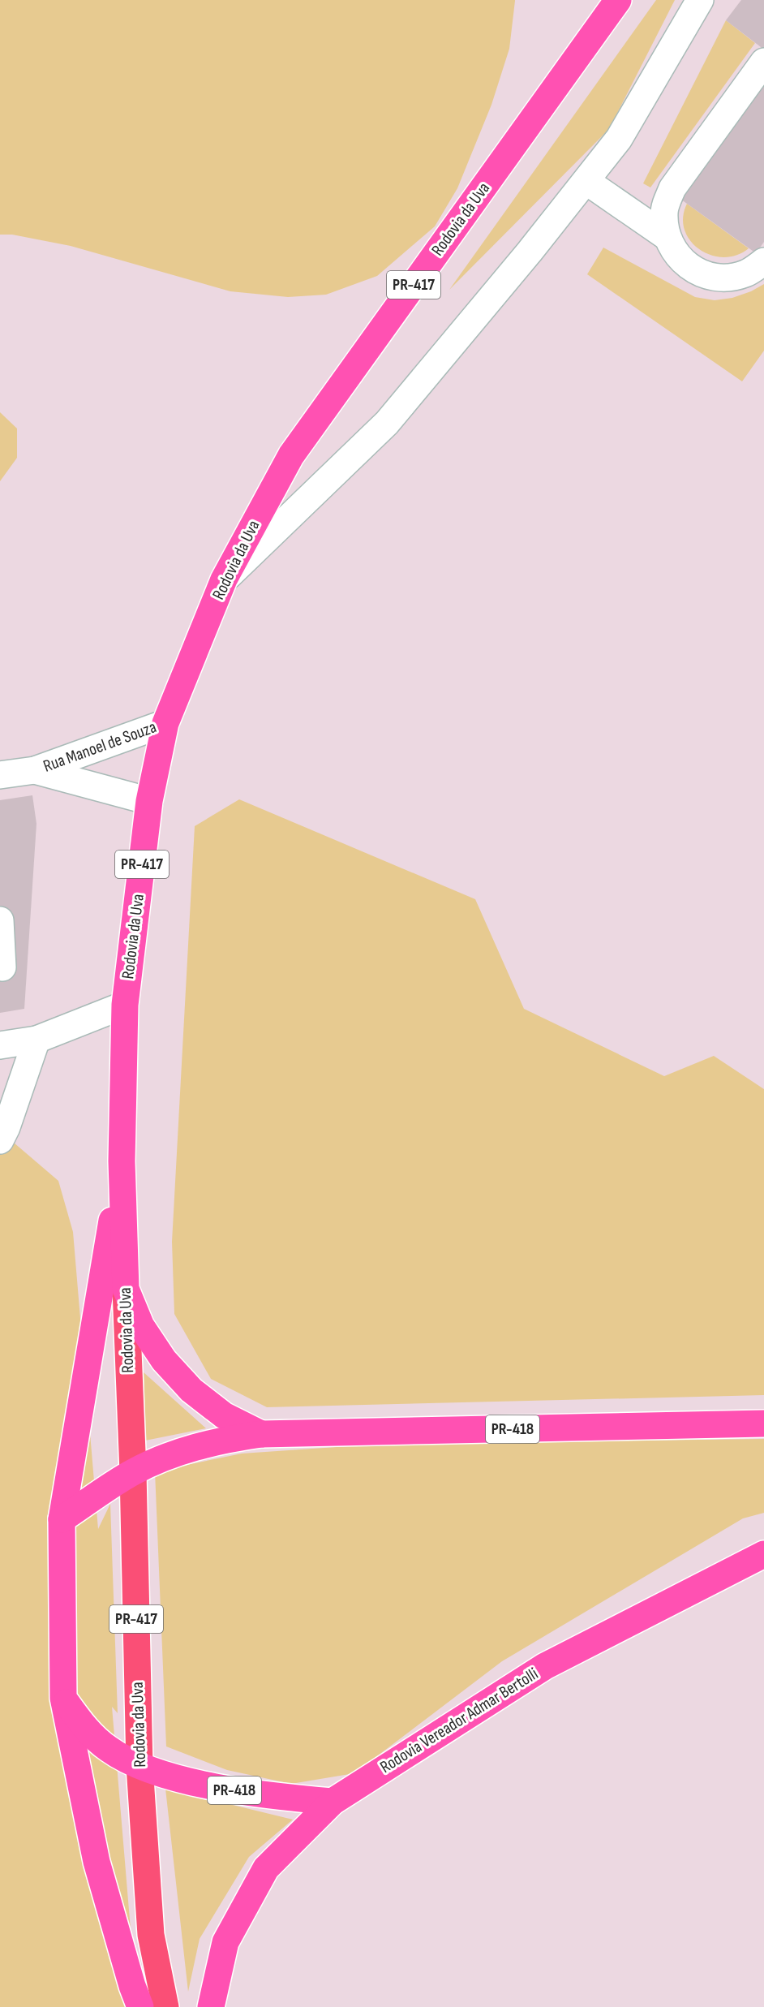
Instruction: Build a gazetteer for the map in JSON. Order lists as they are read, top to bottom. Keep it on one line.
{"streets":{"highway":["Rodovia da Uva","PR-417","PR-418","Rodovia Vereador Admar Bertolli"],"street":["Rua Manoel de Souza"]},"crossings":[["Rodovia da Uva","Rua Manoel de Souza"],["Rodovia da Uva","PR-418"],["PR-418","Rodovia Vereador Admar Bertolli"]]}
